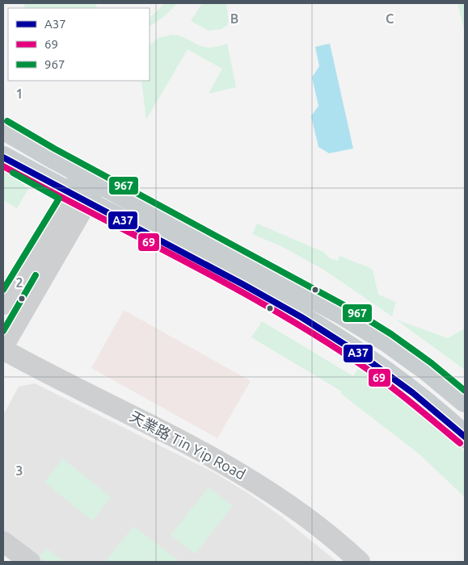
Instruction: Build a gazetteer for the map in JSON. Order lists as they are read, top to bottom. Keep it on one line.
{"streets":{"street":["天業路 Tin Yip Road"]},"lines":["transit line 967","transit line A37","transit line 69"],"legend":["A37","69","967"],"grid":{"columns":["B","C"],"rows":["1","2","3"]}}
